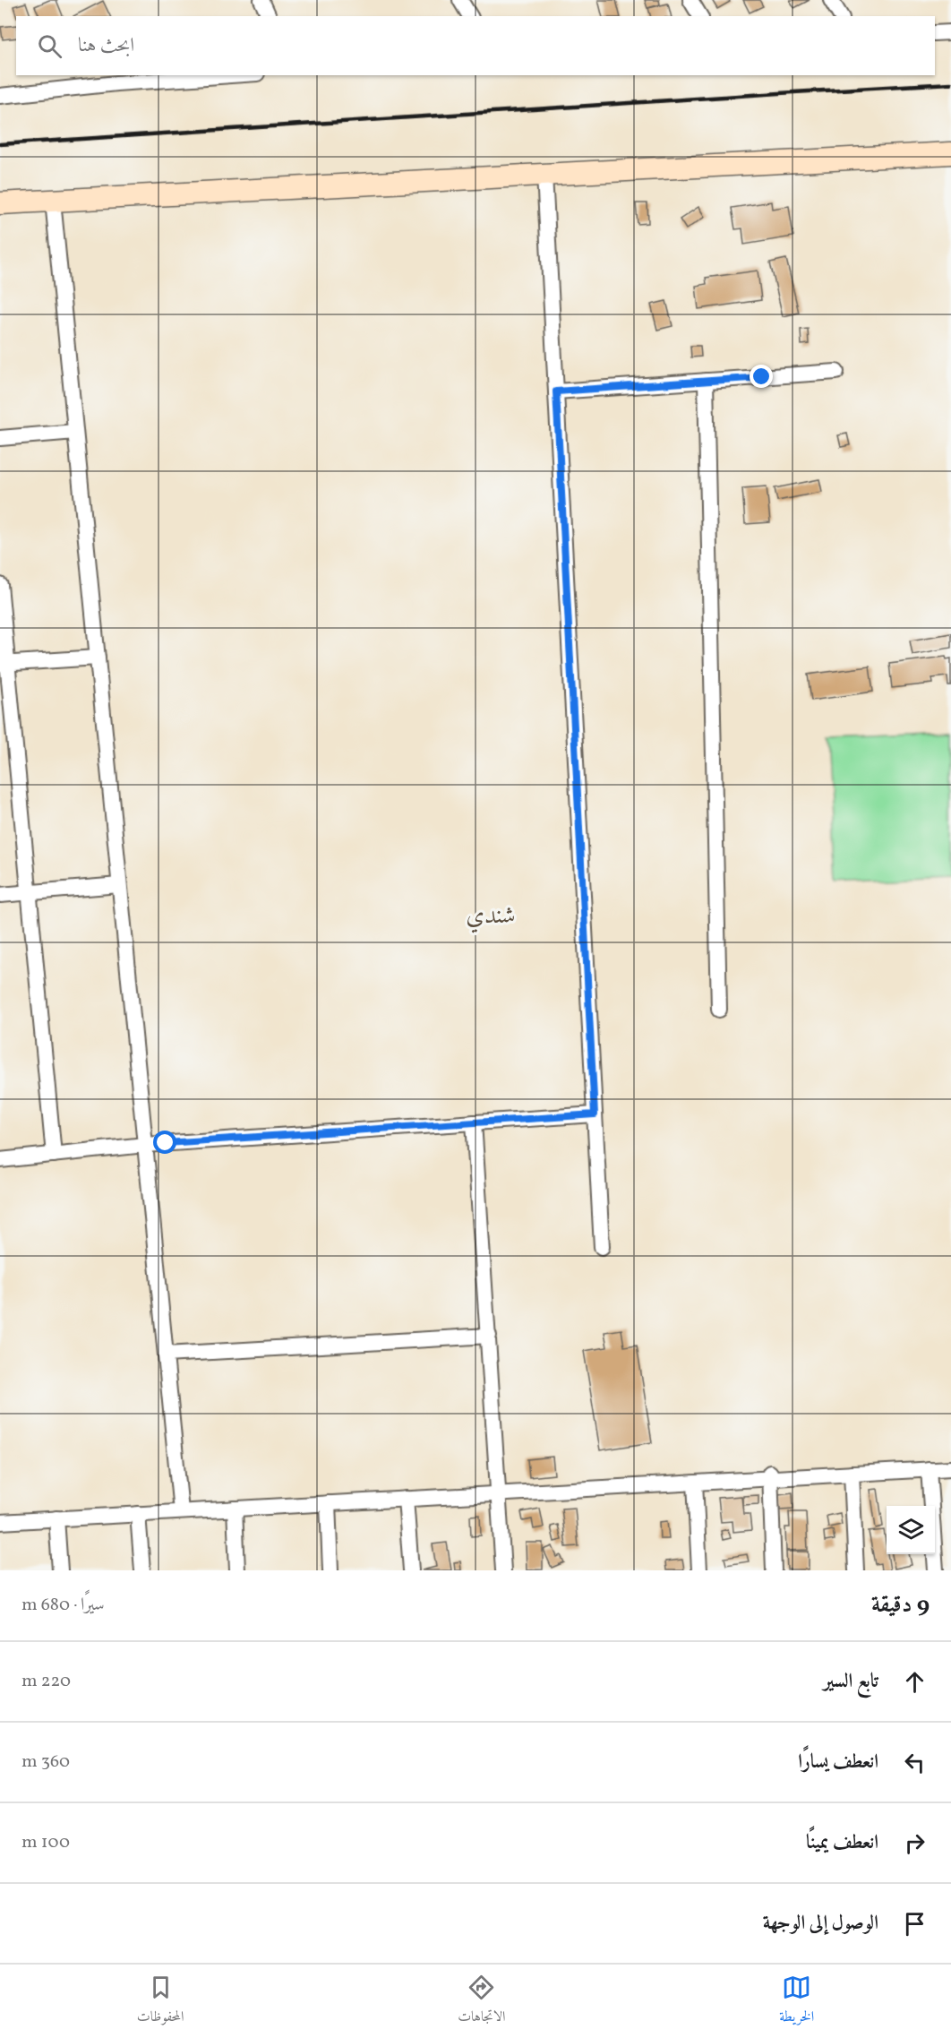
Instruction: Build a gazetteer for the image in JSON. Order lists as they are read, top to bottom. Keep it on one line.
{"districts":["شندي"],"page":{"search":"ابحث هنا","heading":["9 دقيقة","سيرًا · 680 m"],"list":[["تابع السير","220 m"],["انعطف يسارًا","360 m"],["انعطف يمينًا","100 m"],"الوصول إلى الوجهة"],"nav":["الخريطة","الاتجاهات","المحفوظات"]}}
